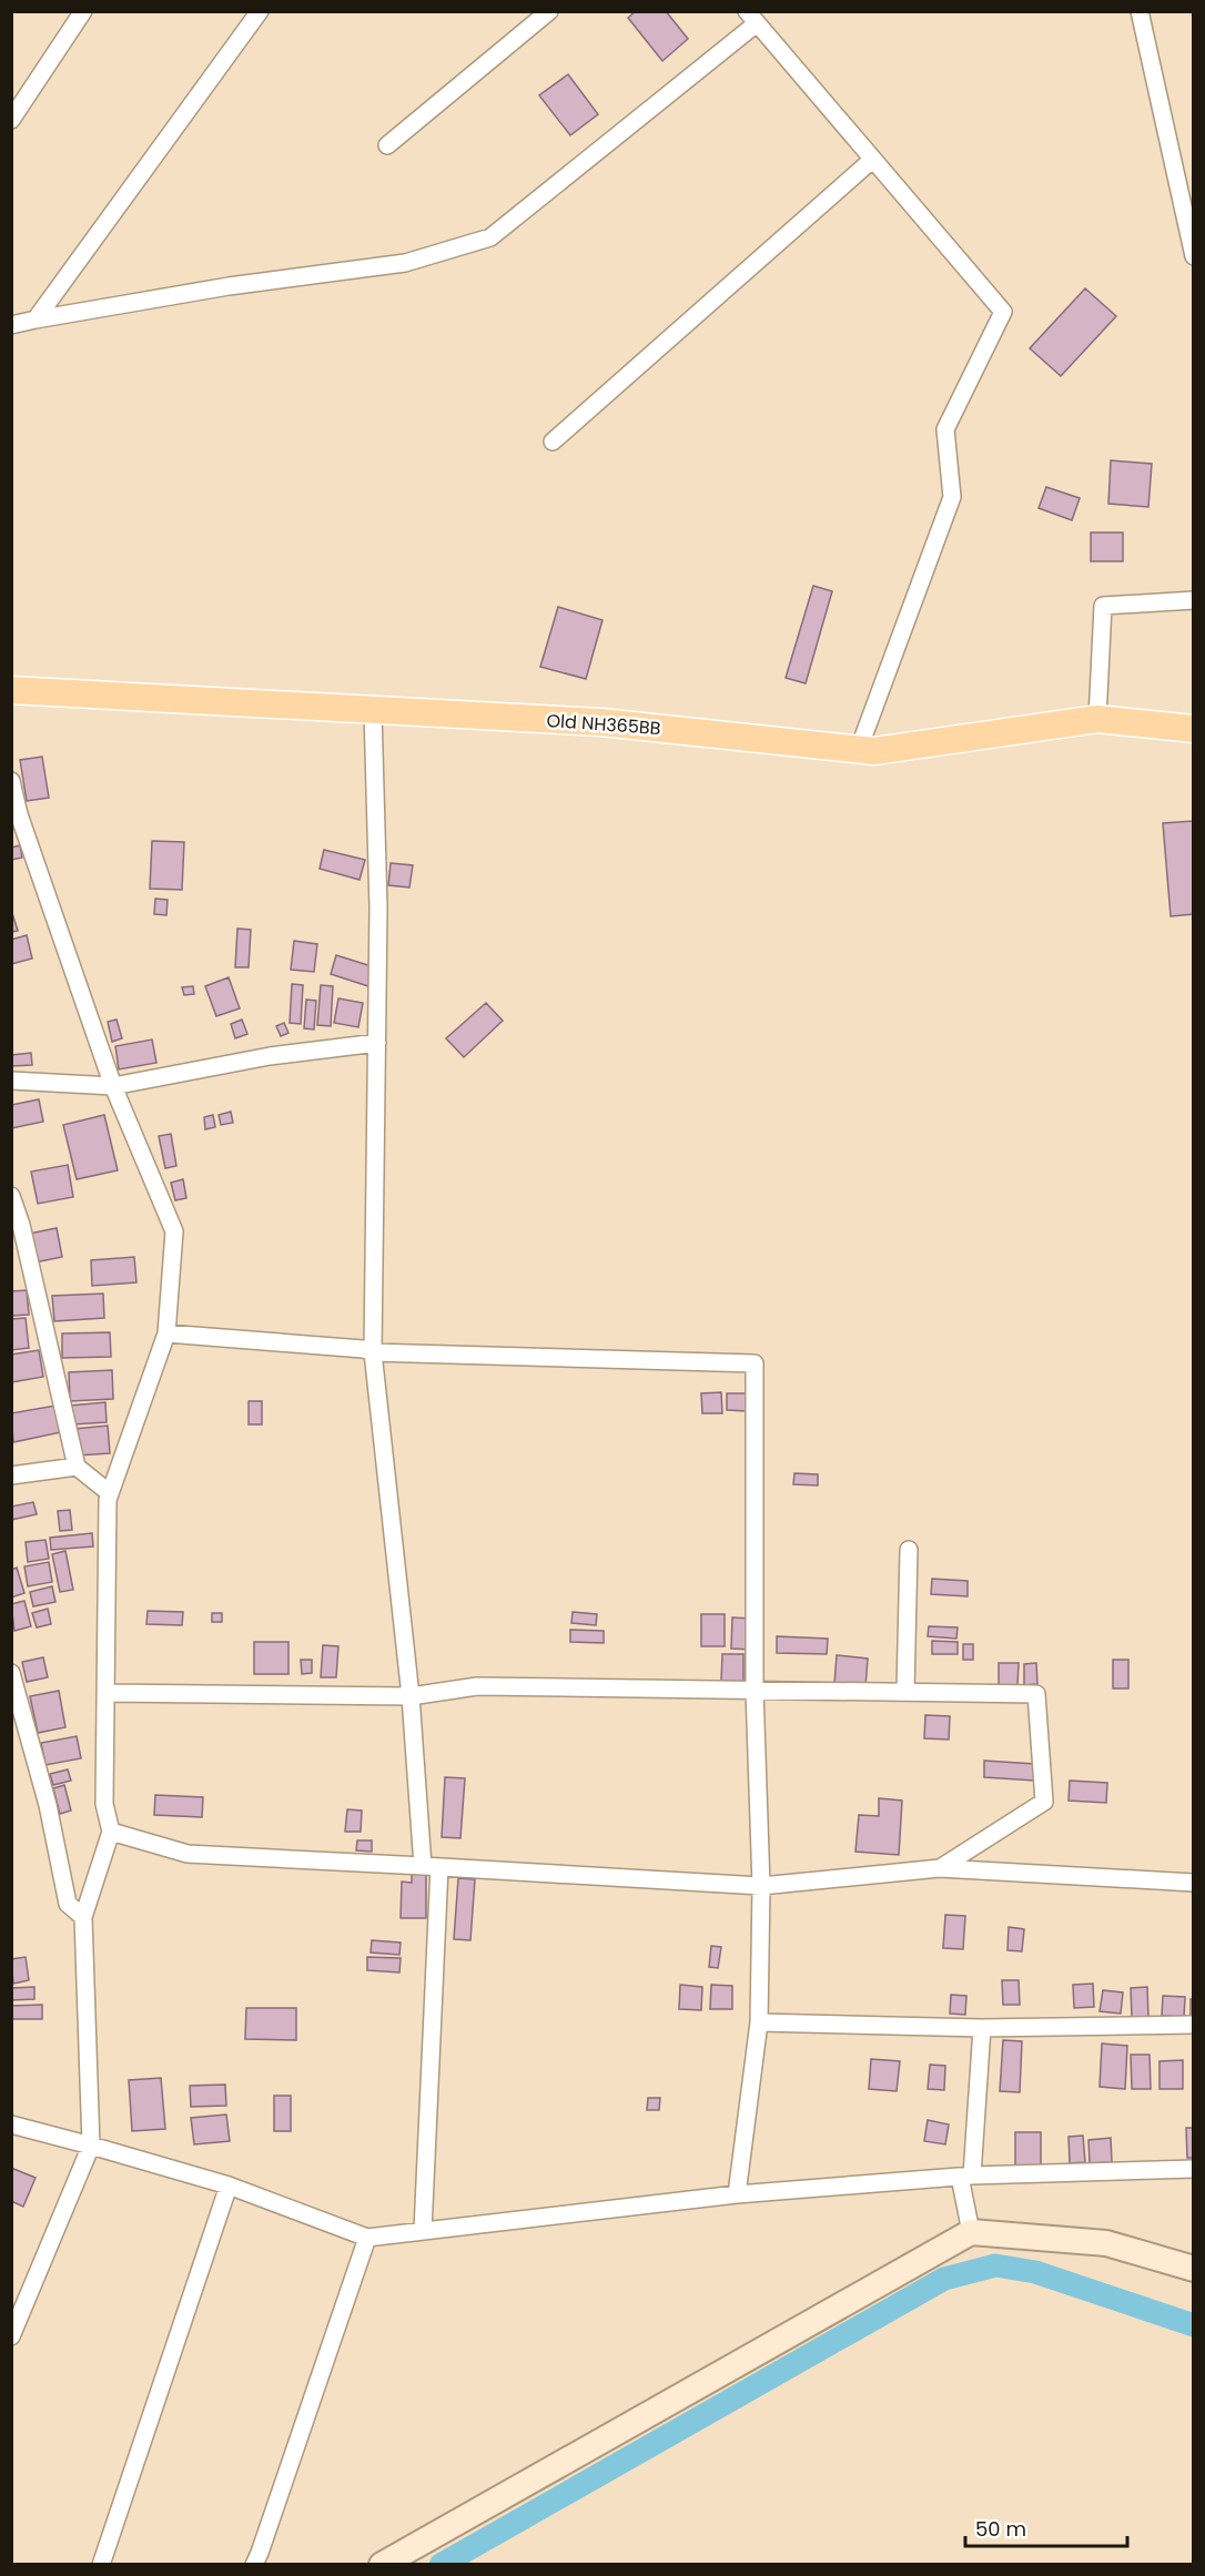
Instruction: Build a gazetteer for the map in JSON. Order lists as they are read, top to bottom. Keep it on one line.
{"streets":{"main road":["Old NH365BB"]},"scale_bar":"50 m"}
